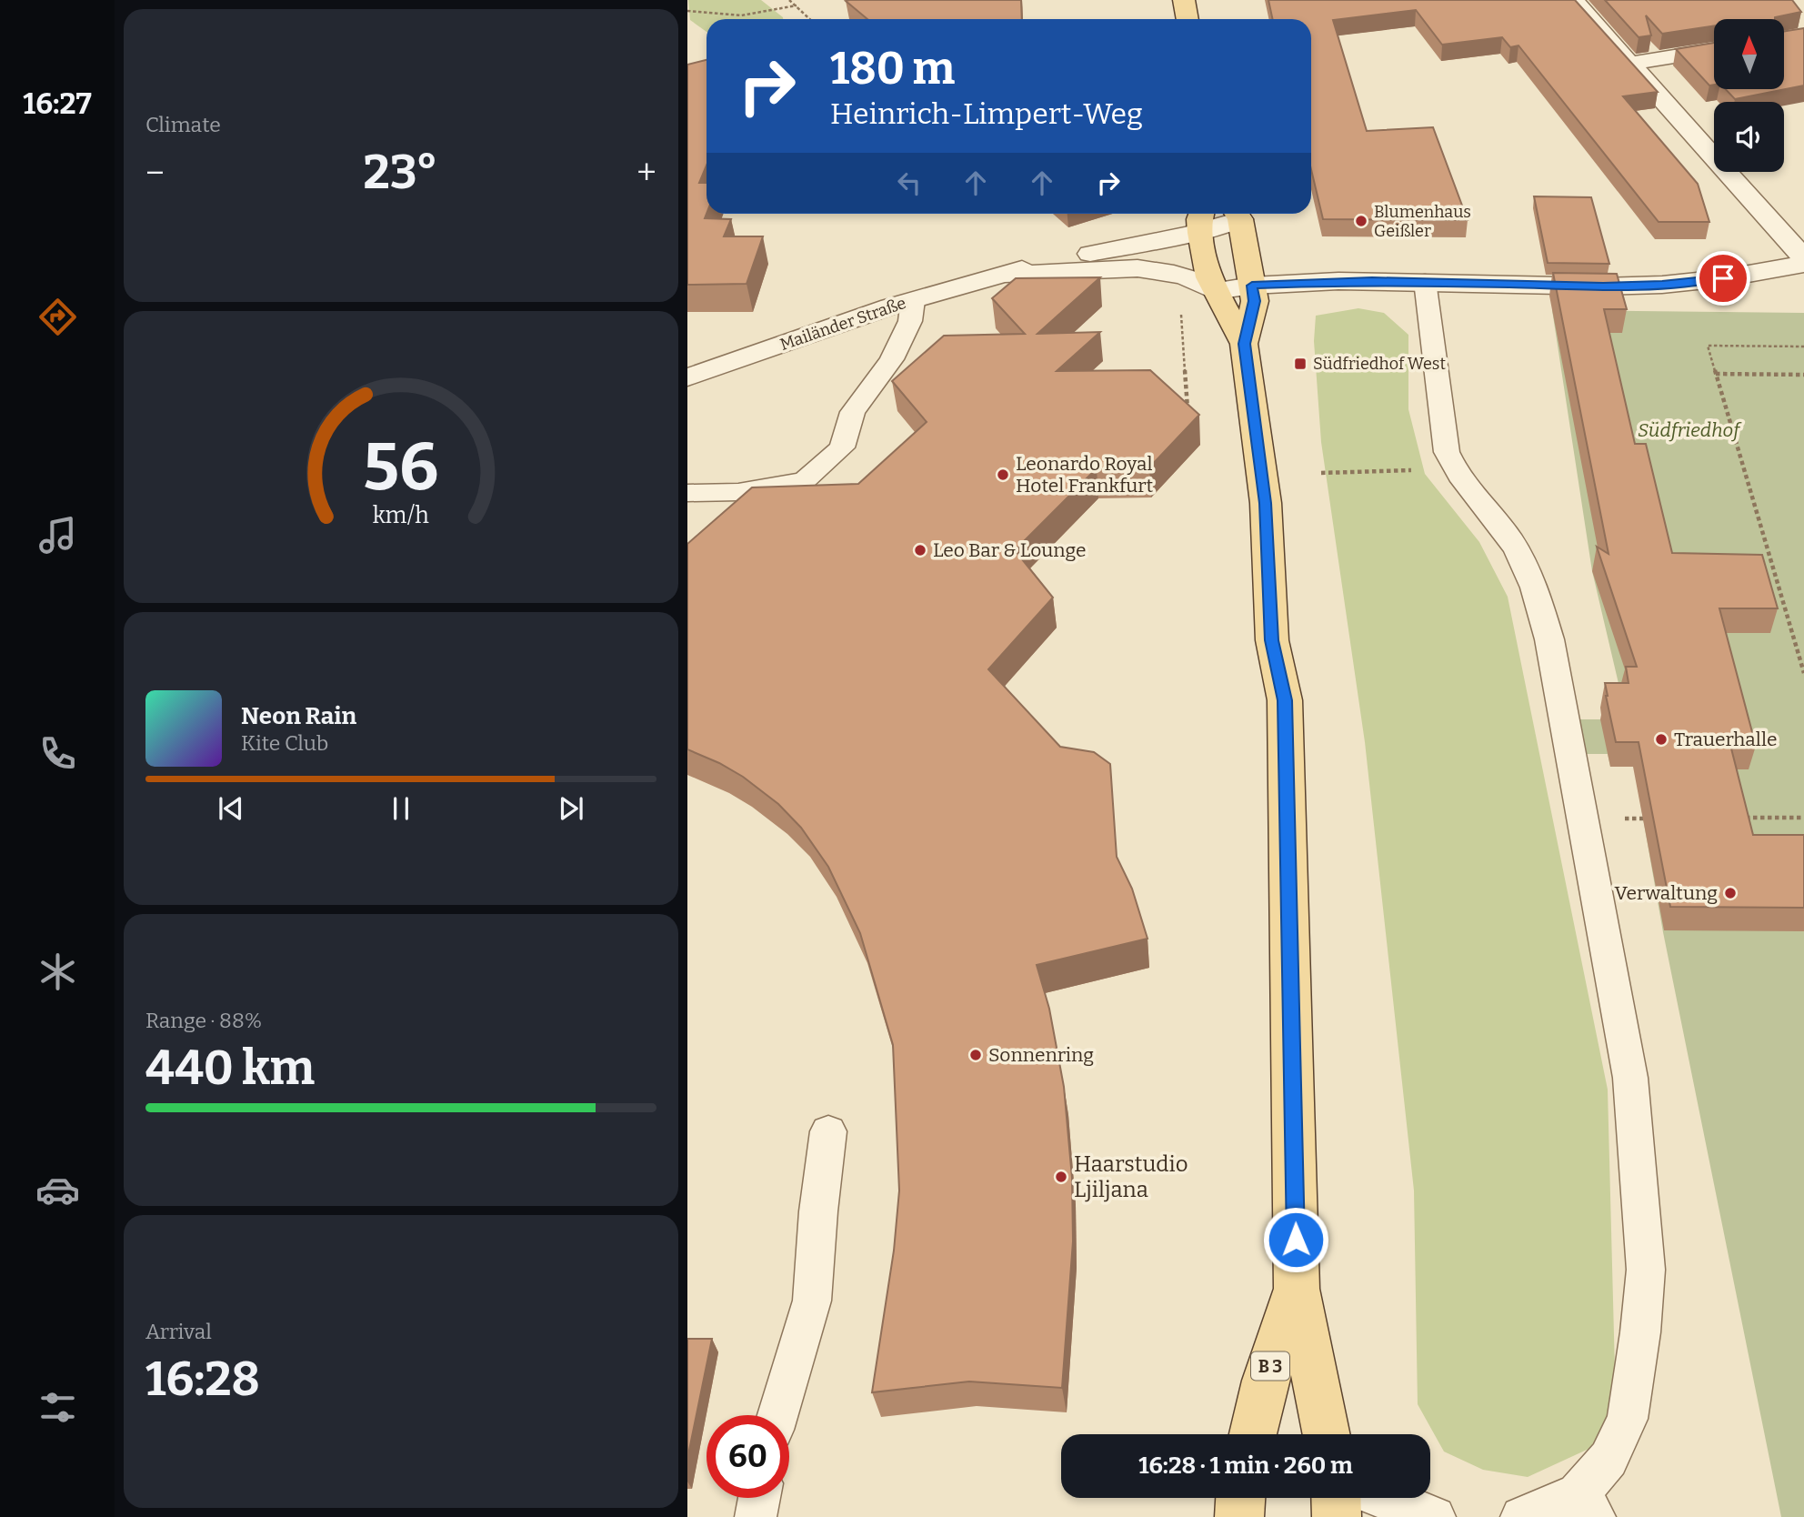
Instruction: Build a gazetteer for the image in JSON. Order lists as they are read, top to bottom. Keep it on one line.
{"streets":{"main road":["B 3"],"street":["Mailänder Straße"]},"crossings":[["Mailänder Straße","B 3"]],"parks":["Südfriedhof"],"places":{"other":["Blumenhaus Geißler","Leonardo Royal Hotel Frankfurt","Leo Bar & Lounge","Trauerhalle","Verwaltung","Sonnenring","Haarstudio Ljiljana"],"transit":["Südfriedhof West"]},"north":"top","page":{"tabs":"16:27","tile":["Climate",["Range · 88%","440 km"],["Arrival","16:28"]],"turn":["180 m","Heinrich-Limpert-Weg"],"heat":["−","23°","+"],"song":["Neon Rain","Kite Club"],"limit":"60","trip":"16:28 · 1 min · 260 m","gauge":["56","km/h"]}}
